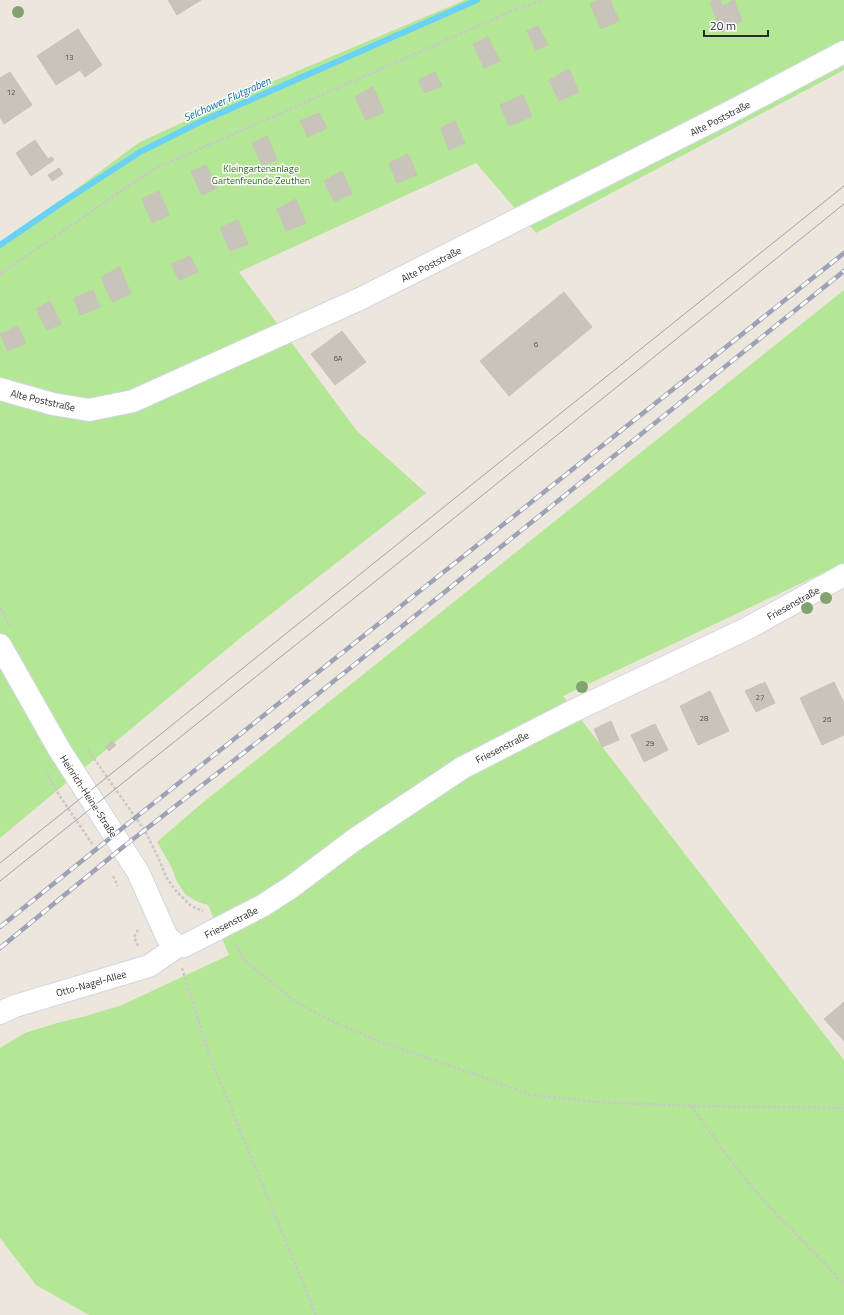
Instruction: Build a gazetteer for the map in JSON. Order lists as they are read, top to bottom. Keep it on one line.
{"streets":{"street":["Alte Poststraße","Friesenstraße","Heinrich-Heine-Straße","Otto-Nagel-Allee"]},"crossings":[["Friesenstraße","Heinrich-Heine-Straße"],["Friesenstraße","Otto-Nagel-Allee"],["Heinrich-Heine-Straße","Otto-Nagel-Allee"]],"water":["Selchower Flutgraben"],"parks":["Kleingartenanlage Gartenfreunde Zeuthen"],"house_numbers":["13","12","6","6A","27","28","26","29"],"scale_bar":"20 m"}
